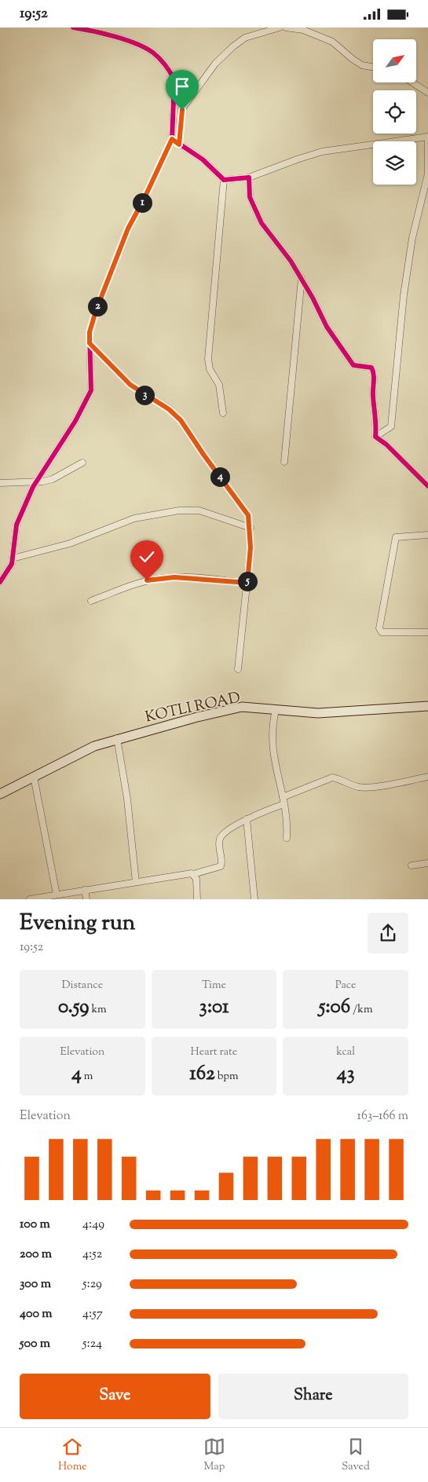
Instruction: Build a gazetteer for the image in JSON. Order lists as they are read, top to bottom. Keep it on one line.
{"streets":{"main road":["KOTLI ROAD"]},"north":"top right","page":{"status":"19:52","pins":["1","2","3","4","5"],"heading":["Evening run","19:52"],"stats":[["Distance","0.59 km"],["Time","3:01"],["Pace","5:06 /km"],["Elevation","4 m"],["Heart rate","162 bpm"],["kcal","43"]],"chart":["Elevation","163–166 m"],"list":[{"name":"100 m","note":"4:49"},{"name":"200 m","note":"4:52"},{"name":"300 m","note":"5:29"},{"name":"400 m","note":"4:57"},{"name":"500 m","note":"5:24"}],"buttons":["Save","Share"],"tabs":["Home","Map","Saved"]}}
